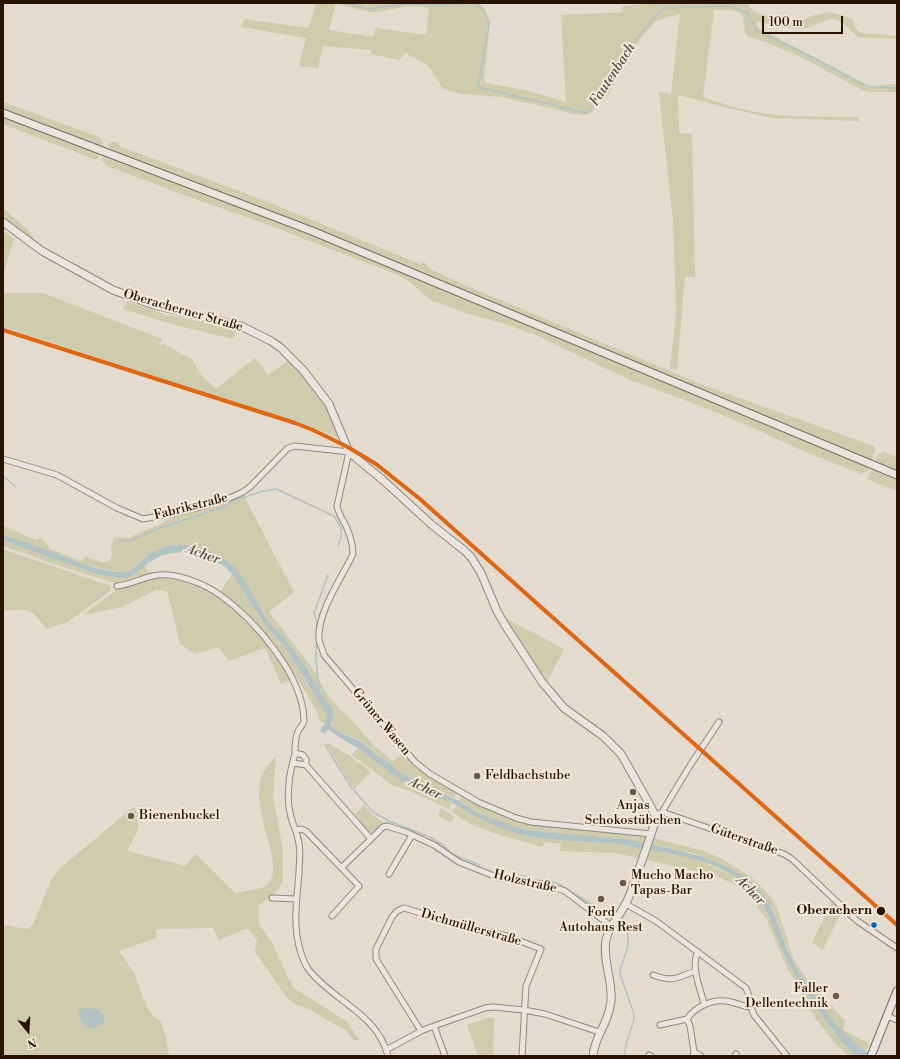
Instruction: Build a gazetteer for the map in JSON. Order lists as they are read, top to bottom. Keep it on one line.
{"streets":{"street":["Oberacherner Straße","Fabrikstraße","Grüner Wasen","Güterstraße","Holzstraße","Dichmüllerstraße"]},"crossings":[["Oberacherner Straße","Fabrikstraße"],["Oberacherner Straße","Grüner Wasen"],["Oberacherner Straße","Güterstraße"],["Fabrikstraße","Grüner Wasen"]],"water":["Fautenbach","Acher"],"places":["Feldbachstube","Anjas Schokostübchen","Bienenbuckel","Mucho Macho Tapas-Bar","Ford Autohaus Rest","Oberachern","Faller Dellentechnik"],"scale_bar":"100 m","north":"bottom"}
